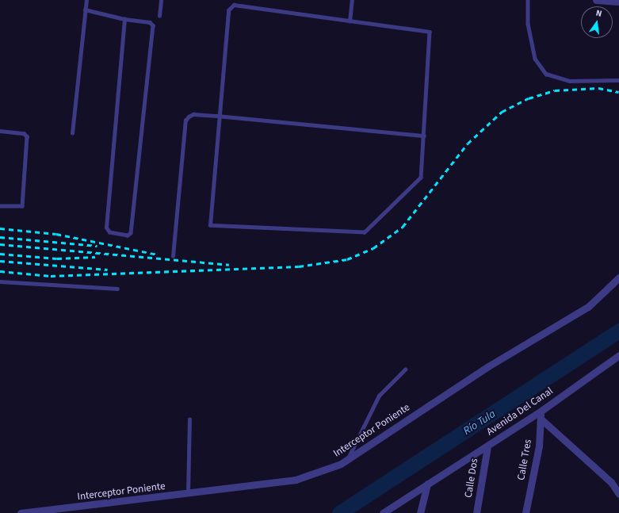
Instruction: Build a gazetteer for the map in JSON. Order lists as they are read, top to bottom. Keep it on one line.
{"streets":{"street":["Avenida Del Canal","Interceptor Poniente","Calle Tres","Calle Dos"]},"crossings":[["Avenida Del Canal","Calle Tres"],["Avenida Del Canal","Calle Dos"]],"water":["Río Tula"],"north":"top"}
